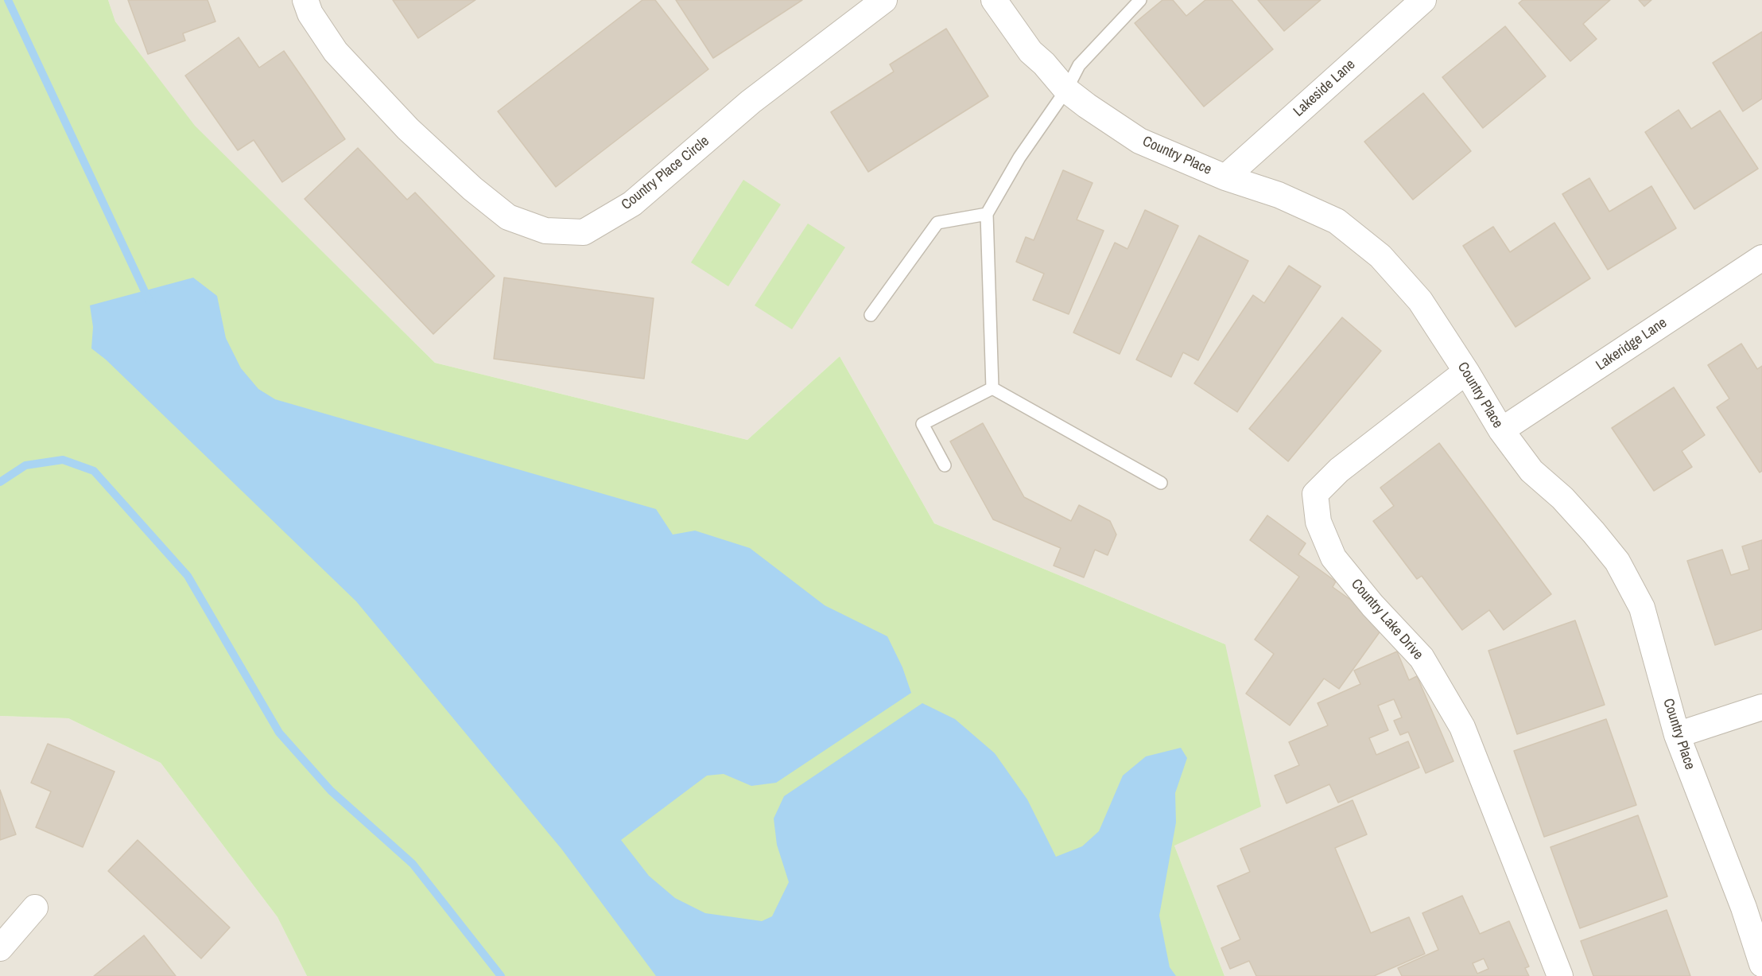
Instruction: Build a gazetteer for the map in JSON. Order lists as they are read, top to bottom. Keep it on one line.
{"streets":{"street":["Lakeside Lane","Country Place","Country Place Circle","Lakeridge Lane","Country Lake Drive"]},"crossings":[["Lakeside Lane","Country Place"],["Country Place","Lakeridge Lane"],["Country Place","Country Lake Drive"]]}
